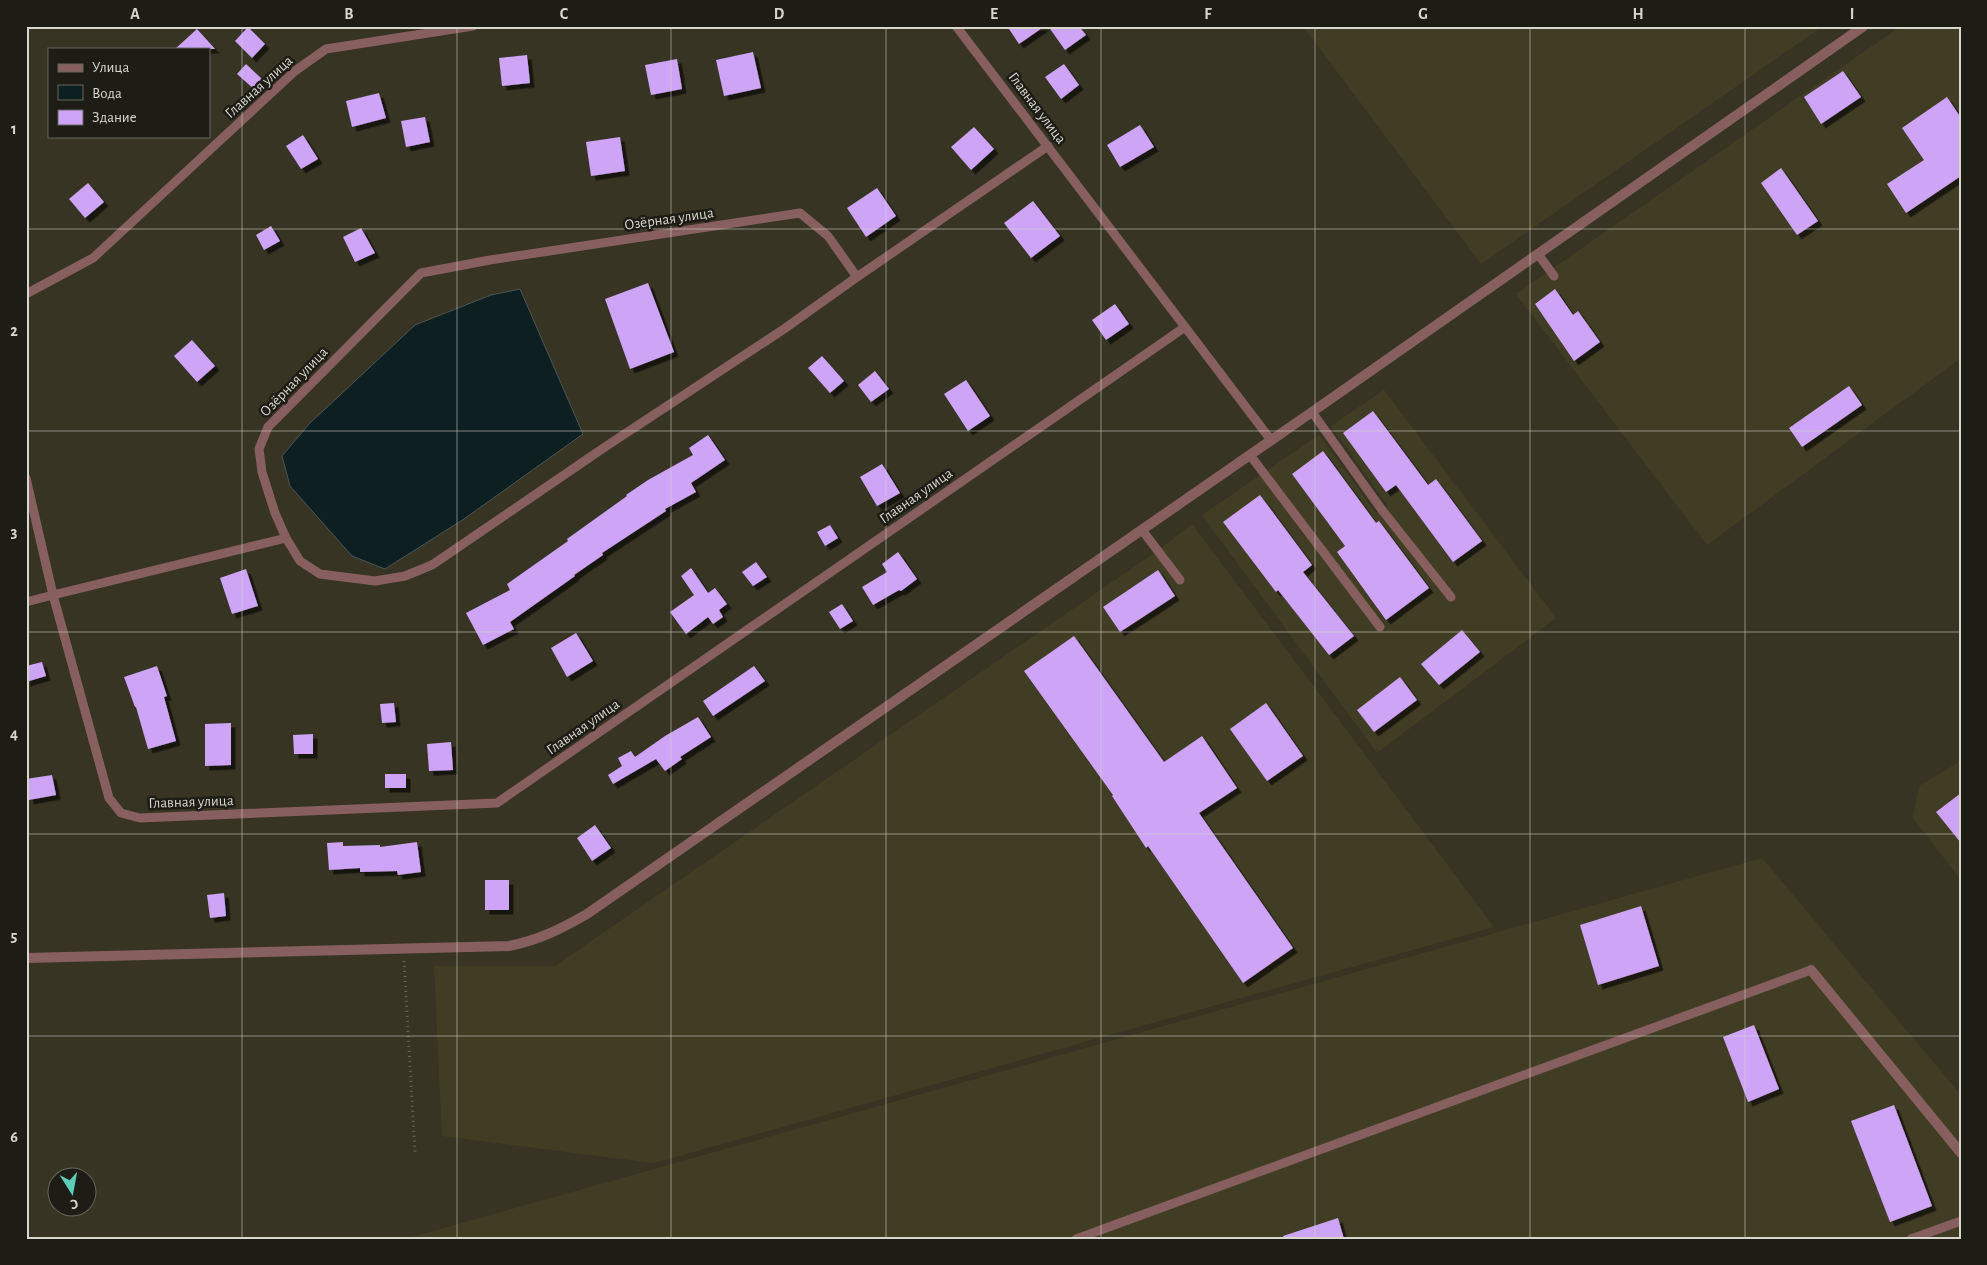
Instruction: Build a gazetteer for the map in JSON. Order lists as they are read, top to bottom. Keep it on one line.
{"streets":{"lane":["Главная улица","Озёрная улица"]},"crossings":[["Главная улица","Озёрная улица"]],"legend":["Улица","Вода","Здание"],"north":"bottom","grid":{"columns":["A","B","C","D","E","F","G","H","I"],"rows":["1","2","3","4","5","6"]}}
